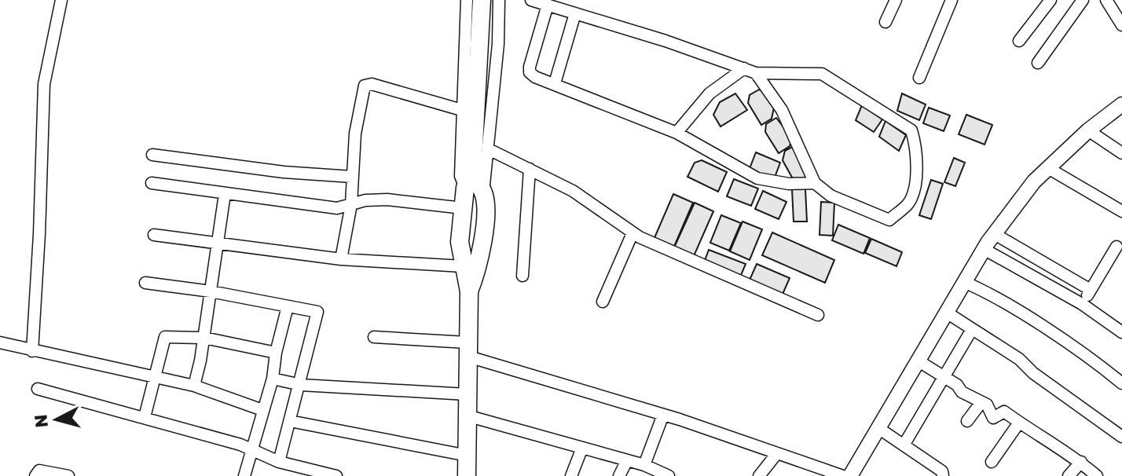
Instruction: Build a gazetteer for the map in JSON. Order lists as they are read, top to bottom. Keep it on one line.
{"north":"left"}
